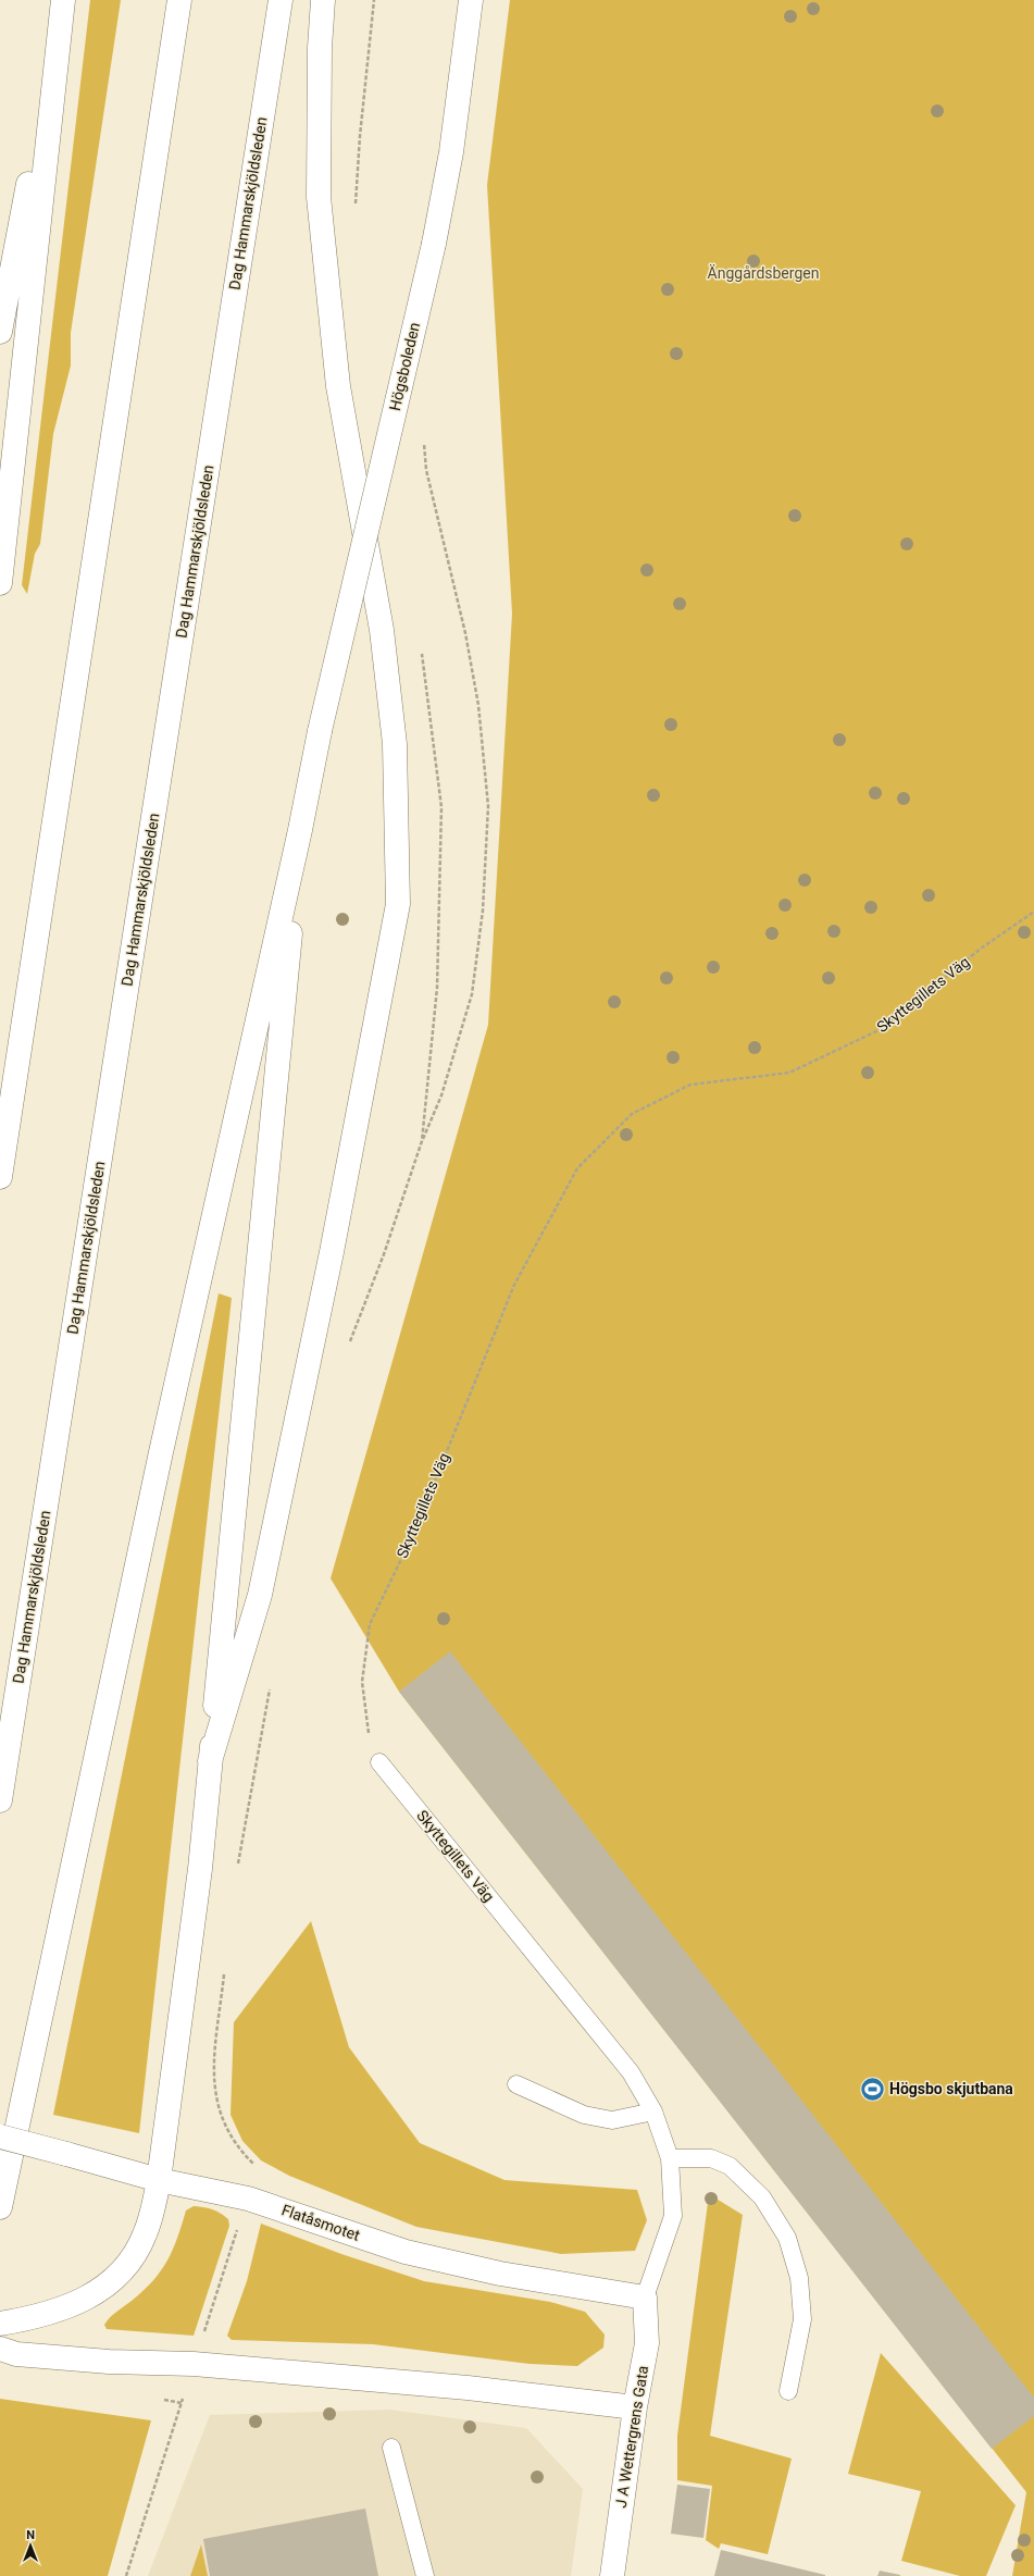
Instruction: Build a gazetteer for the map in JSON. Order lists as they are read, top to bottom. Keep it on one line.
{"streets":{"main road":["Dag Hammarskjöldsleden","Högsboleden","Flatåsmotet","J A Wettergrens Gata"],"lane":["Skyttegillets Väg"]},"crossings":[["Skyttegillets Väg","Flatåsmotet"],["Skyttegillets Väg","J A Wettergrens Gata"],["Flatåsmotet","J A Wettergrens Gata"]],"parks":["Änggårdsbergen"],"places":{"sports":["Högsbo skjutbana"]},"north":"top"}
